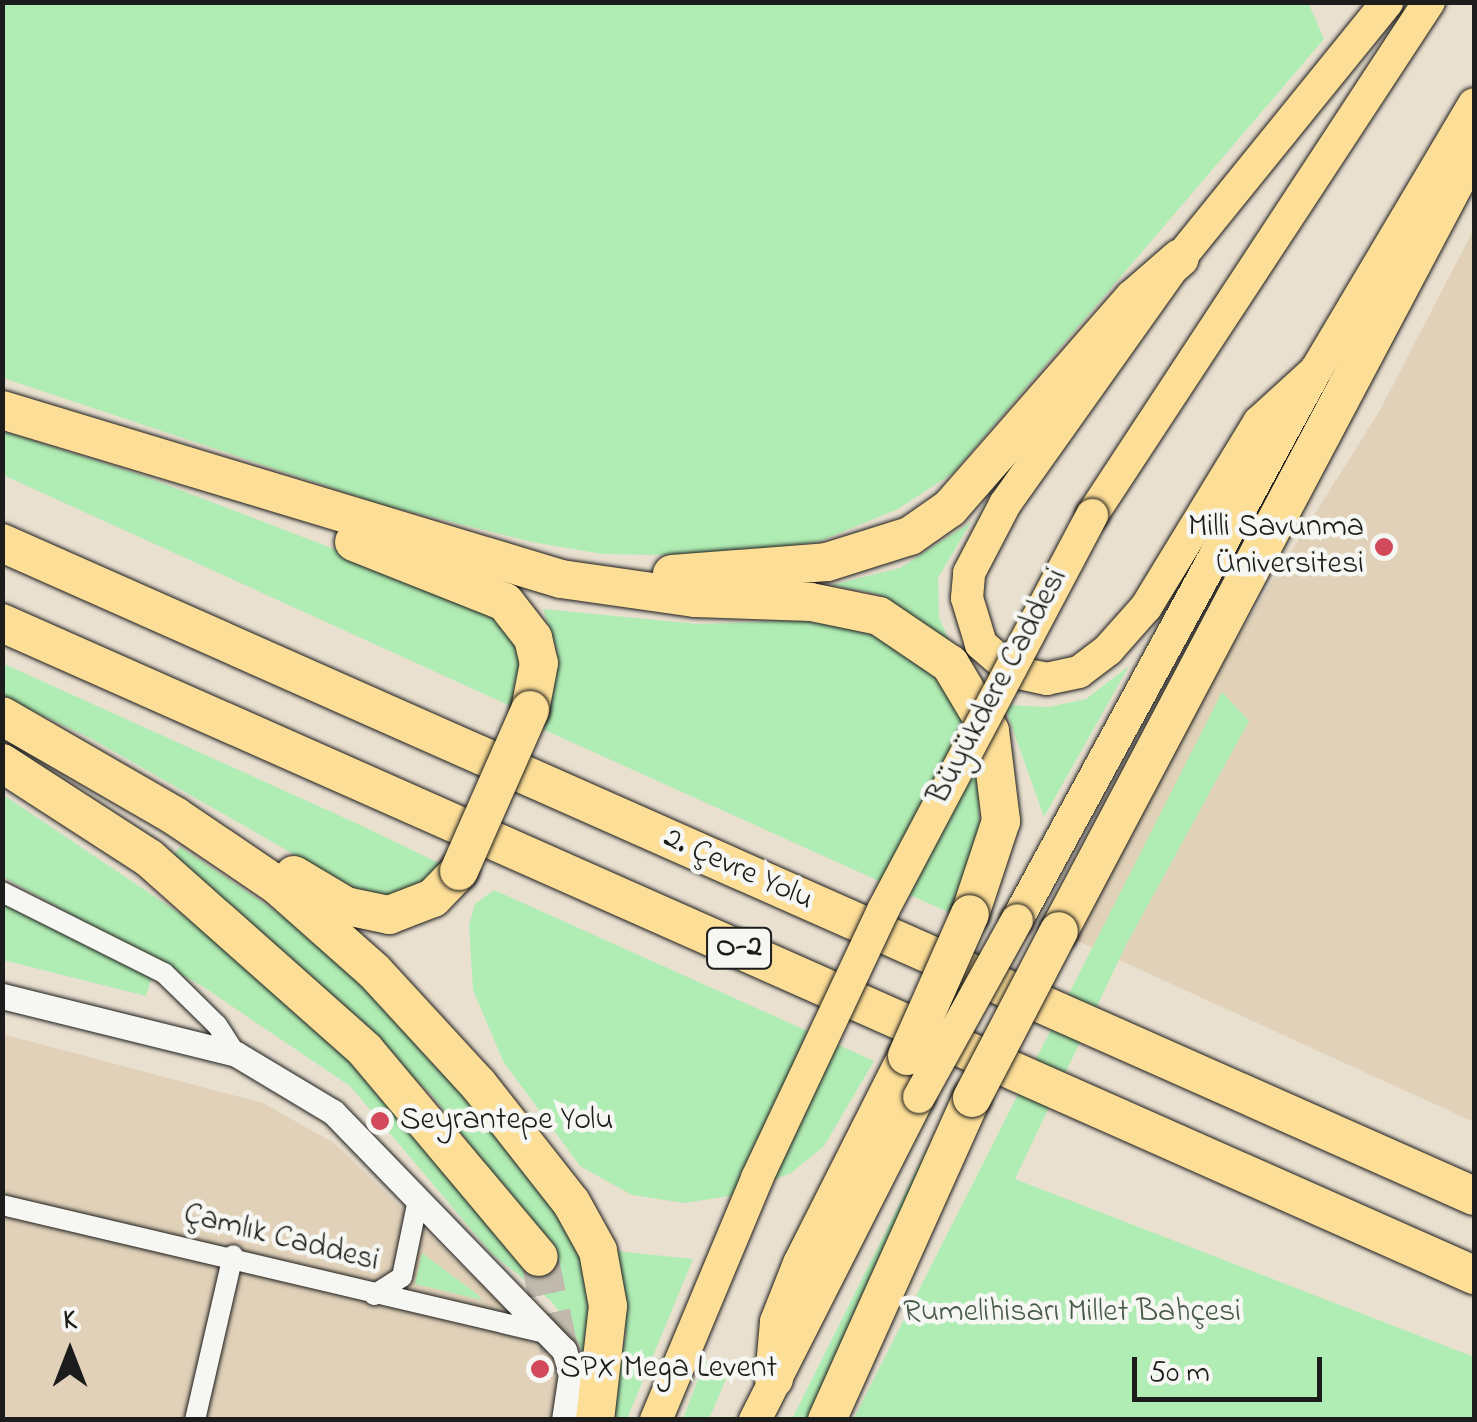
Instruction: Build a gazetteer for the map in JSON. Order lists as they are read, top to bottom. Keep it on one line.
{"streets":{"highway":["2. Çevre Yolu","O-2"],"main road":["Büyükdere Caddesi"],"street":["Çamlık Caddesi"]},"parks":["Rumelihisarı Millet Bahçesi"],"places":["Milli Savunma Üniversitesi","Seyrantepe Yolu","SPX Mega Levent"],"scale_bar":"50 m","north":"top"}
